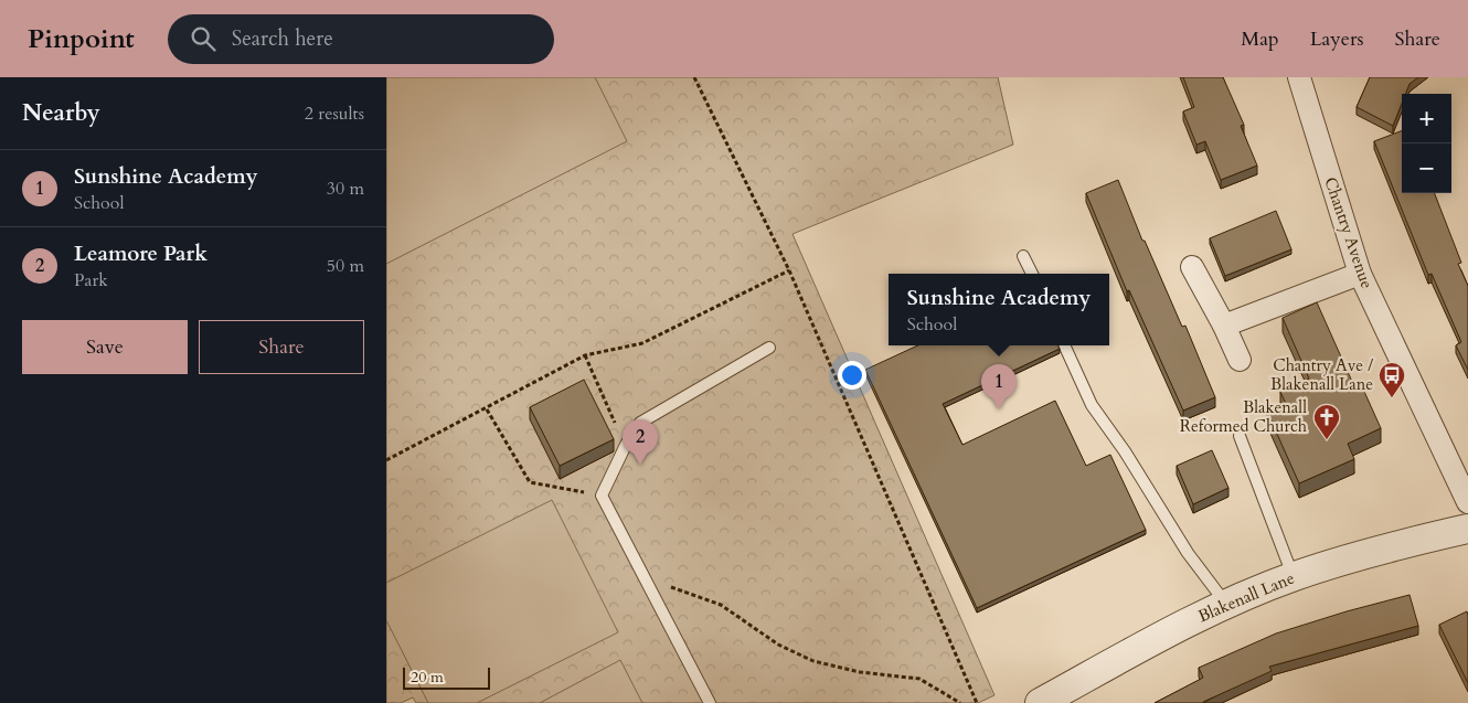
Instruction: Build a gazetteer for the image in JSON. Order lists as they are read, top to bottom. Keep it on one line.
{"streets":{"street":["Chantry Avenue","Blakenall Lane"]},"places":{"bus stop":["Chantry Ave / Blakenall Lane"],"church":["Blakenall Reformed Church"]},"scale_bar":"20 m","page":{"header":"Pinpoint","search":"Search here","nav":["Map","Layers","Share"],"heading":["Nearby","2 results"],"map_buttons":["+","−"],"list":[{"mark":"1","name":"Sunshine Academy","note":"School","value":"30 m"},{"mark":"2","name":"Leamore Park","note":"Park","value":"50 m"}],"popup":["Sunshine Academy","School"],"buttons":["Save","Share"],"pins":["1","2"],"scale":"20 m"}}
